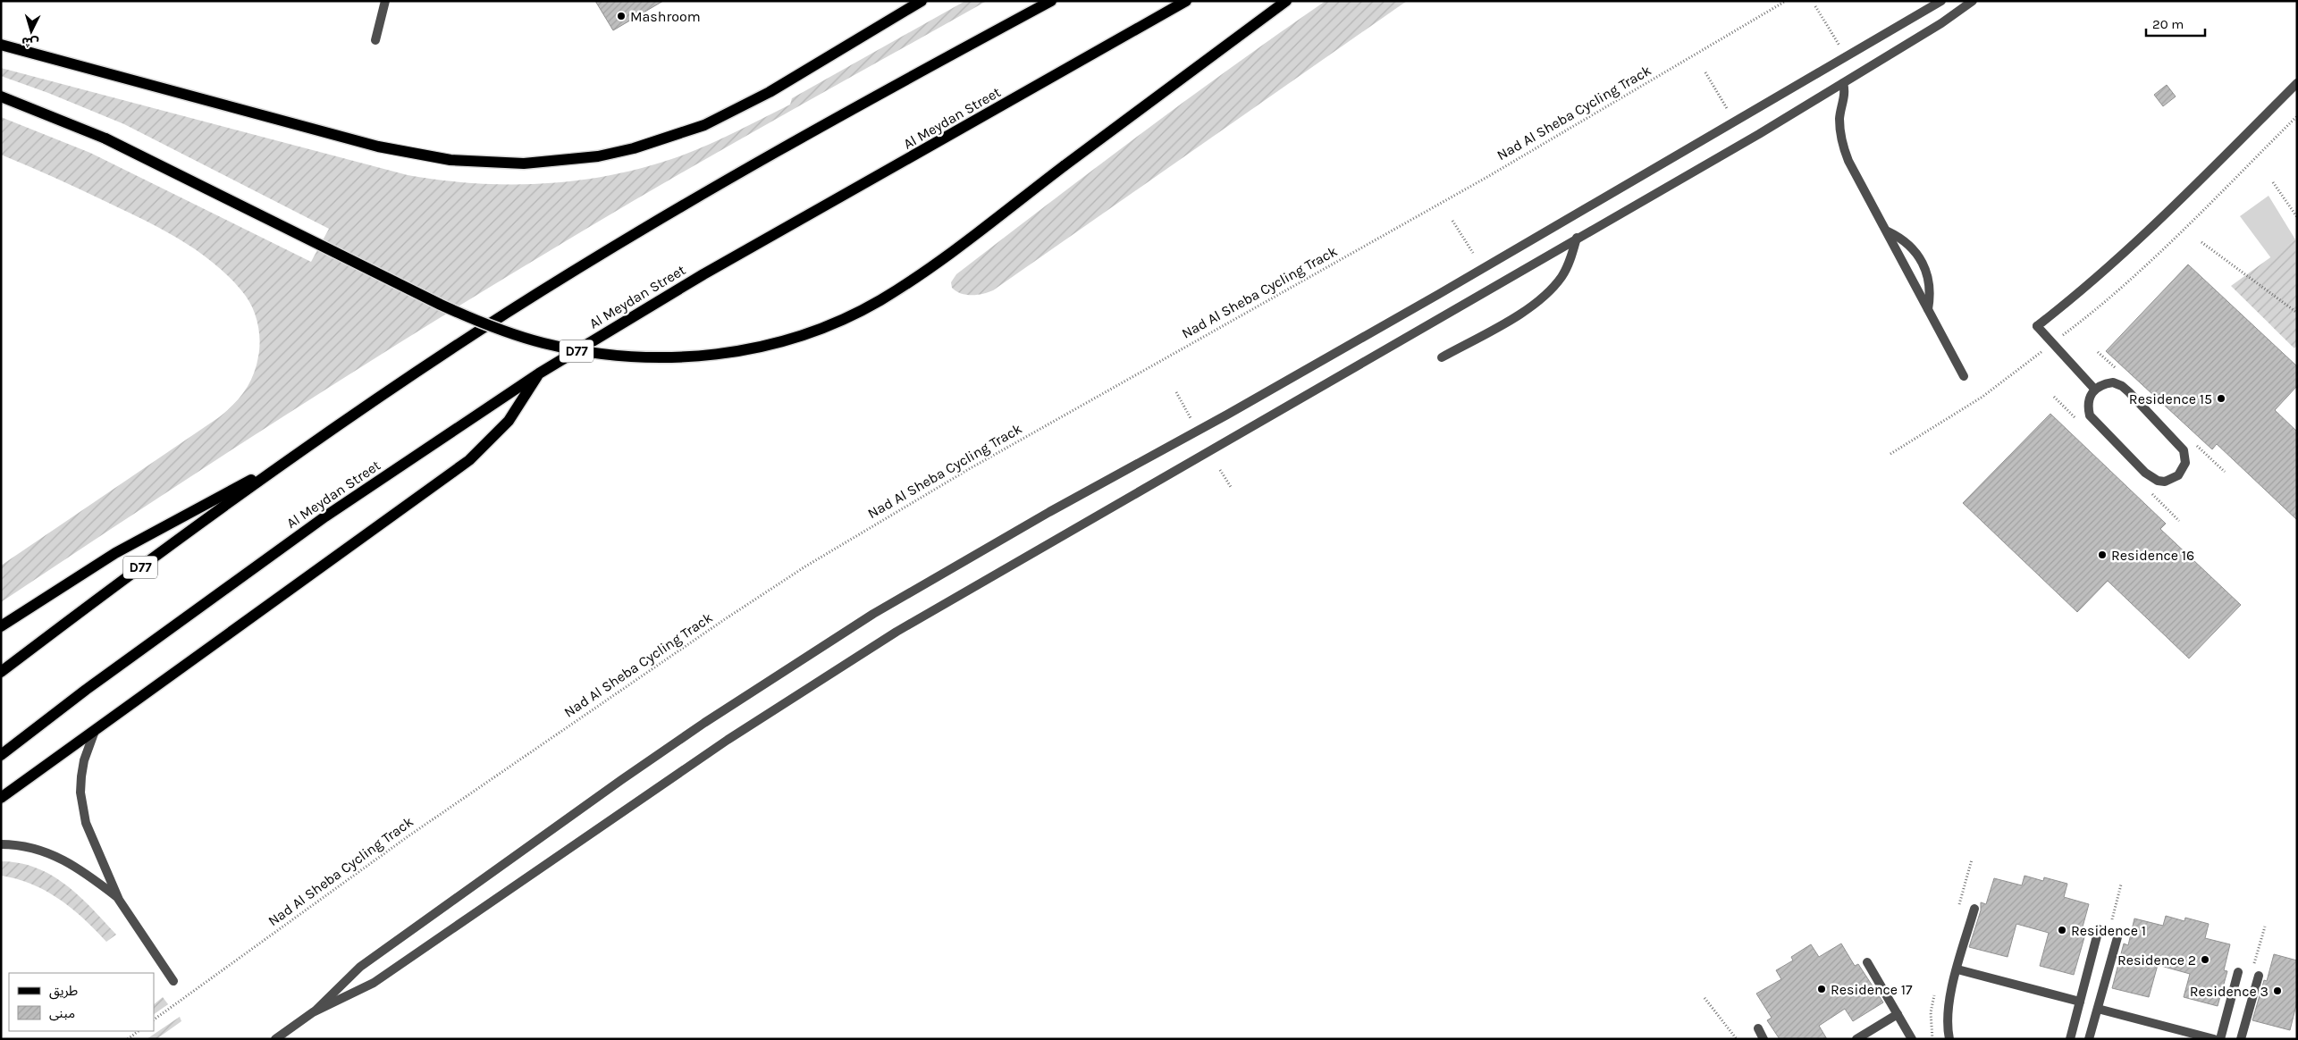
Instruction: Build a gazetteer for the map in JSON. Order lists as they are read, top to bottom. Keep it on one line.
{"streets":{"main road":["Al Meydan Street","D77"],"path":["Nad Al Sheba Cycling Track"]},"places":["Mashroom","Residence 15","Residence 16","Residence 1","Residence 2","Residence 17","Residence 3"],"legend":["طريق","مبنى"],"scale_bar":"20 m","north":"bottom"}
